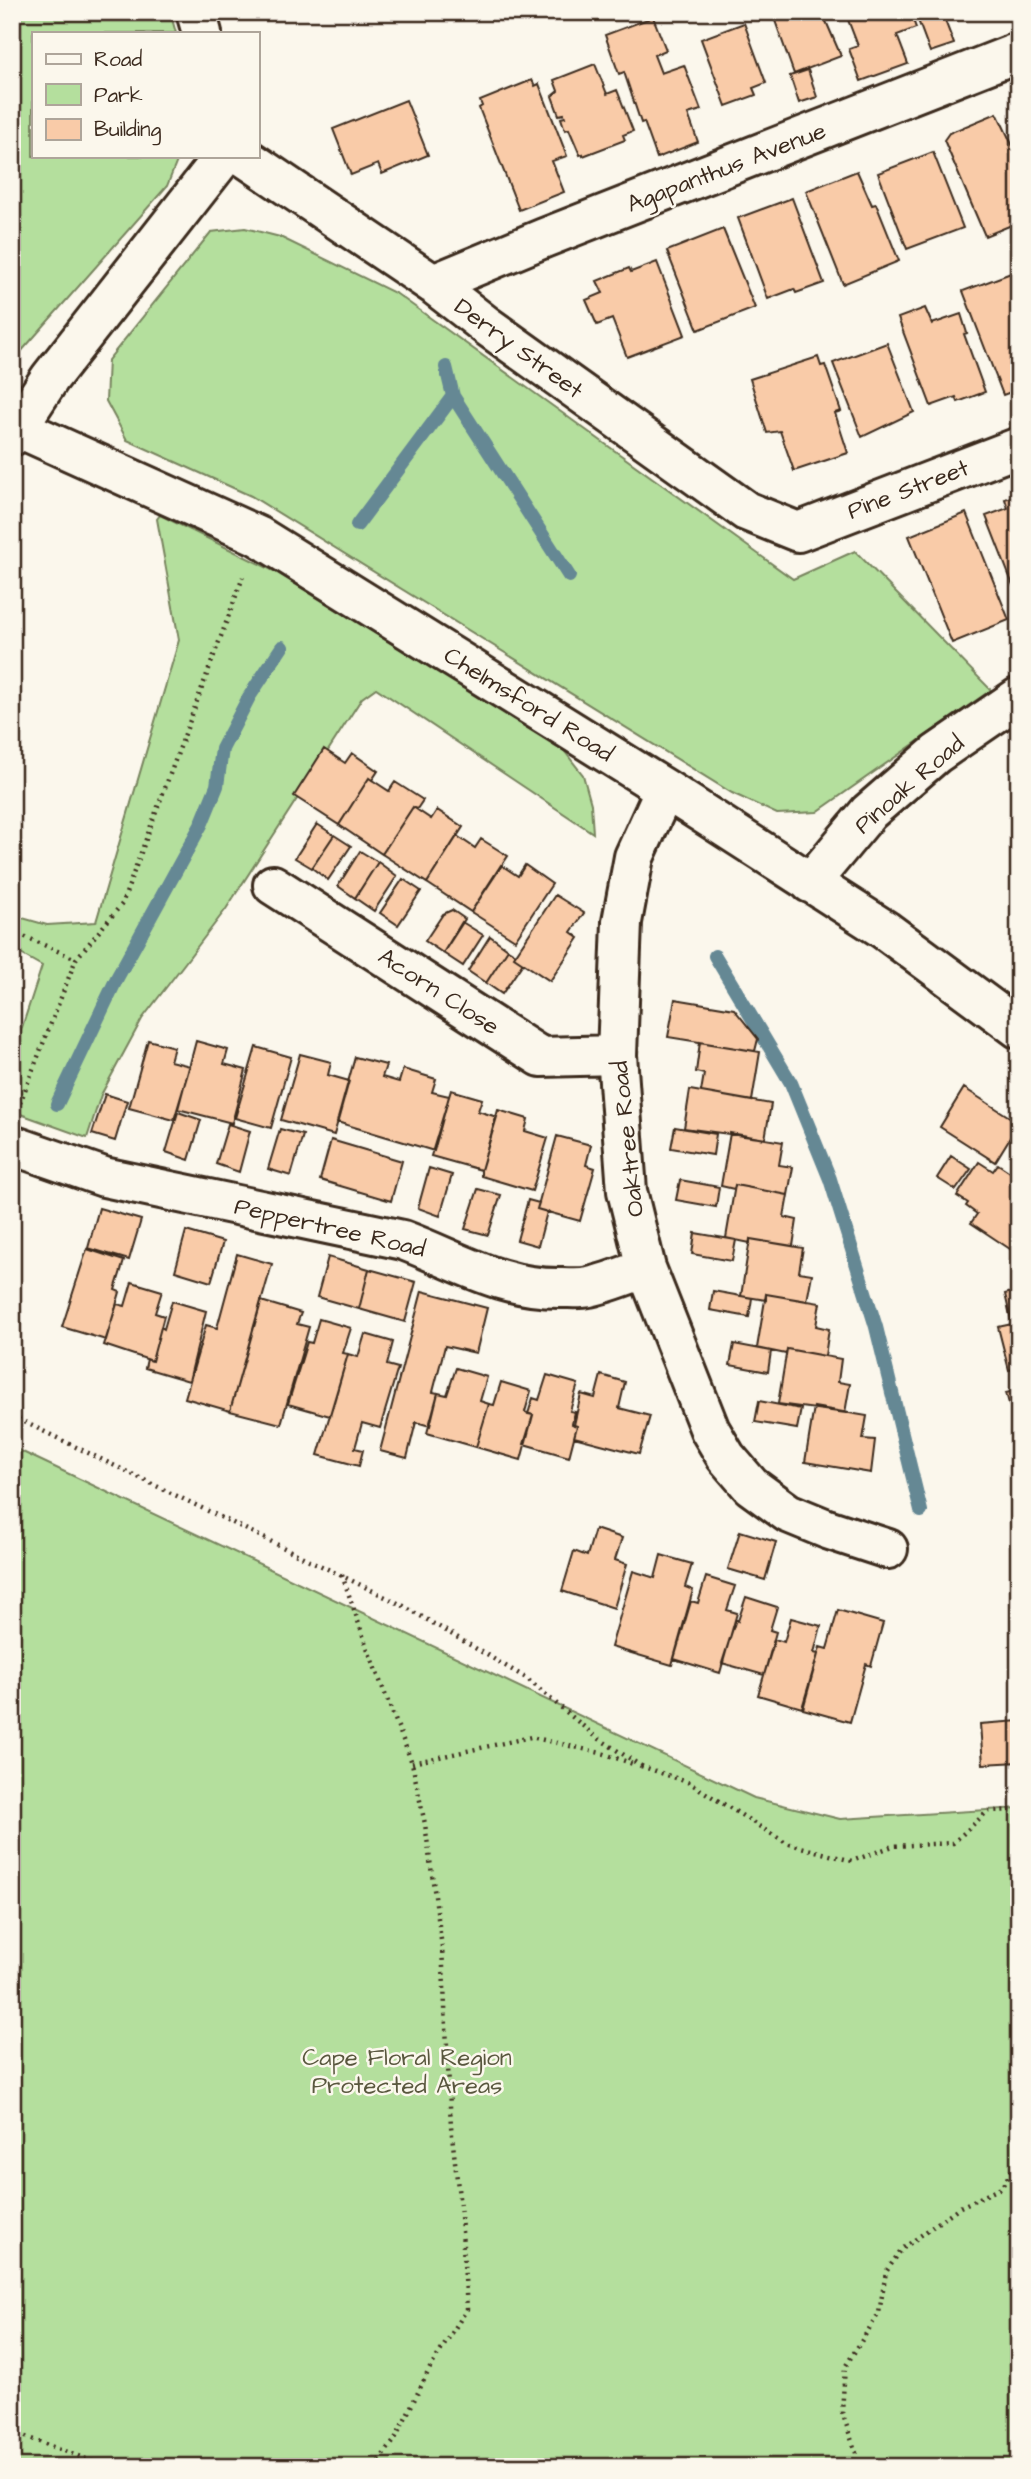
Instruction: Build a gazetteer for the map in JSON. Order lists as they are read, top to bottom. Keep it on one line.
{"streets":{"street":["Agapanthus Avenue","Derry Street","Pine Street","Chelmsford Road","Pinoak Road","Acorn Close","Oaktree Road","Peppertree Road"]},"crossings":[["Agapanthus Avenue","Derry Street"],["Derry Street","Pine Street"],["Chelmsford Road","Pinoak Road"],["Chelmsford Road","Oaktree Road"],["Acorn Close","Oaktree Road"],["Oaktree Road","Peppertree Road"]],"parks":["Cape Floral Region Protected Areas"],"legend":["Road","Park","Building"]}
